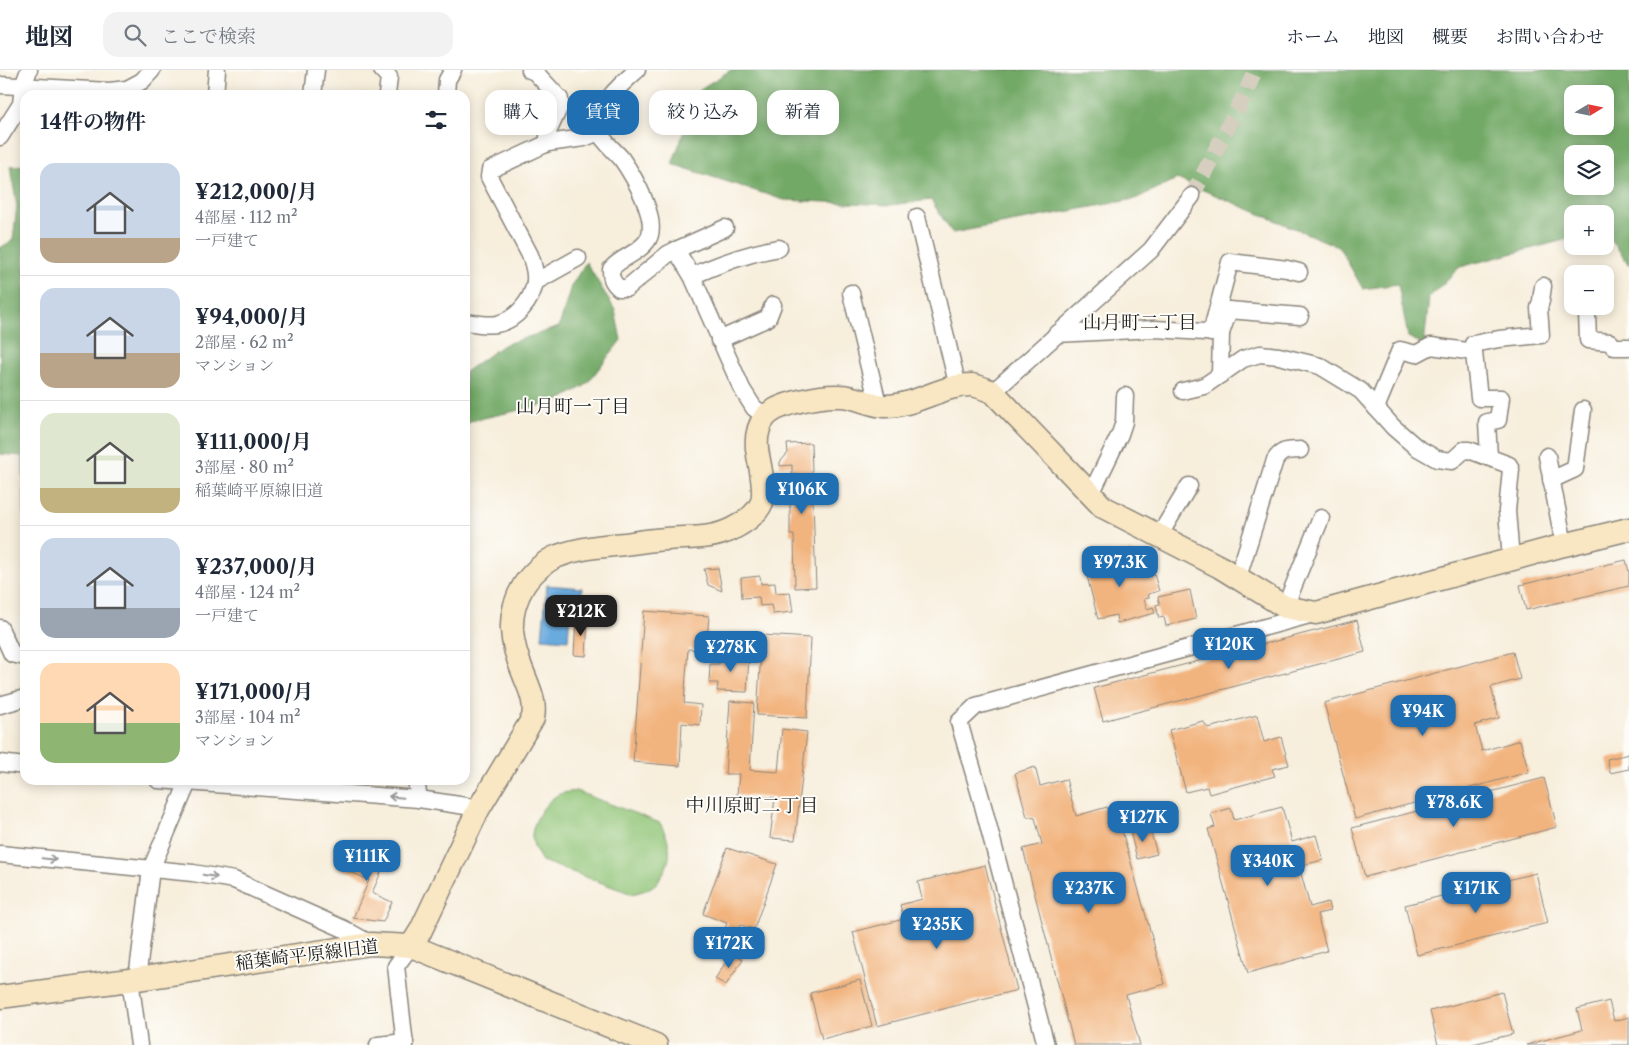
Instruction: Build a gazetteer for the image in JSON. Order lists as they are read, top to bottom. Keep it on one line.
{"streets":{"street":["稲葉崎平原線旧道"]},"districts":["山月町二丁目","山月町一丁目","中川原町二丁目"],"north":"right","page":{"header":"地図","search":"ここで検索","nav":["ホーム","地図","概要","お問い合わせ"],"map_buttons":["+","−"],"chip":["購入","賃貸","絞り込み","新着"],"heading":"14件の物件","list":[{"name":"¥212,000/月","note":"4部屋 · 112 m² · 一戸建て"},{"name":"¥94,000/月","note":"2部屋 · 62 m² · マンション"},{"name":"¥111,000/月","note":"3部屋 · 80 m² · 稲葉崎平原線旧道"},{"name":"¥237,000/月","note":"4部屋 · 124 m² · 一戸建て"},{"name":"¥171,000/月","note":"3部屋 · 104 m² · マンション"}],"price":["¥106K","¥97.3K","¥212K","¥120K","¥278K","¥94K","¥78.6K","¥127K","¥111K","¥340K","¥237K","¥171K","¥235K","¥172K"]}}
